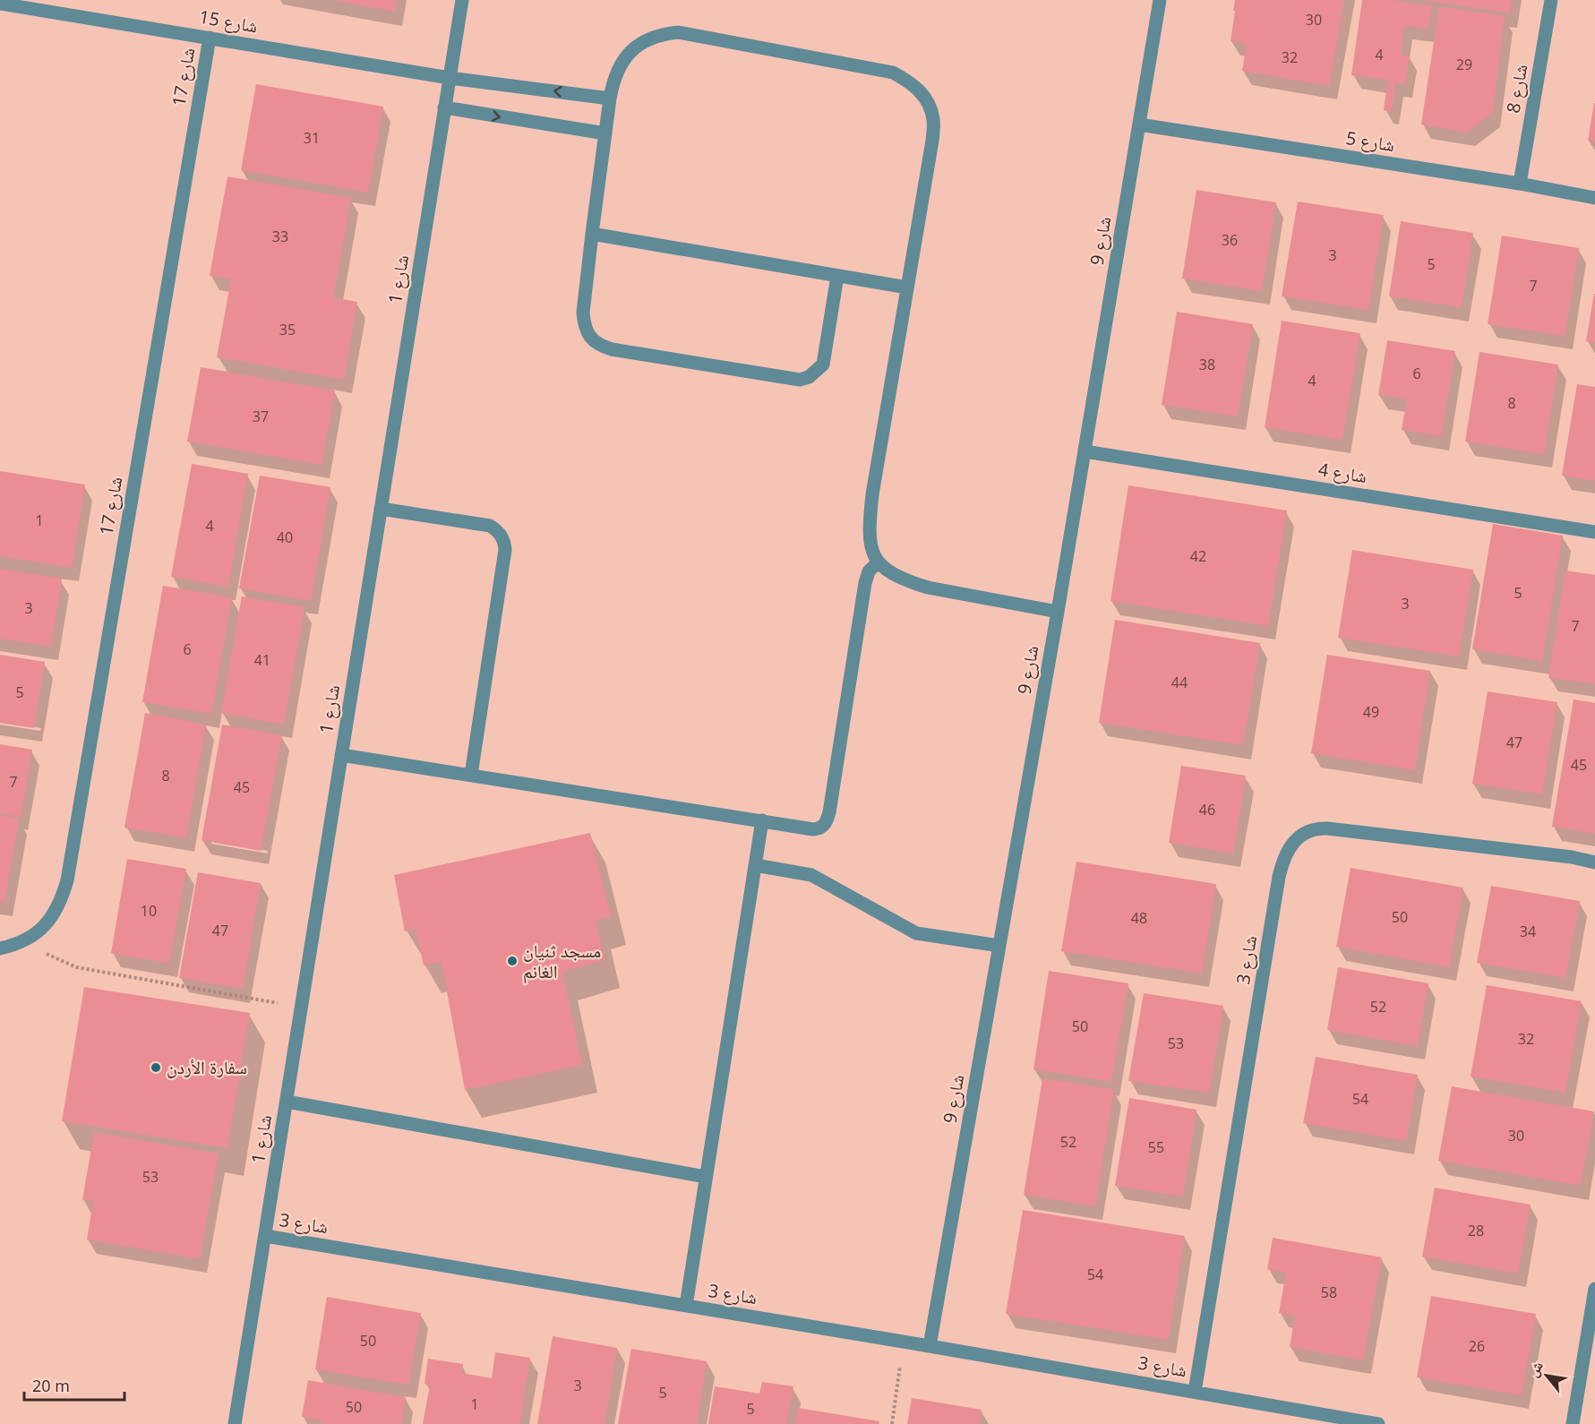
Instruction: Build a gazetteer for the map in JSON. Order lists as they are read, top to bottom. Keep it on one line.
{"streets":{"street":["شارع 15","شارع 17","شارع 8","شارع 5","شارع 9","شارع 1","شارع 4","شارع 3"]},"crossings":[["شارع 15","شارع 17"],["شارع 15","شارع 1"],["شارع 8","شارع 5"],["شارع 5","شارع 9"],["شارع 9","شارع 4"],["شارع 9","شارع 3"],["شارع 1","شارع 3"]],"places":["مسجد ثنيان الغانم","سفارة الأردن"],"house_numbers":["30","4","32","29","31","33","36","3","5","7","35","38","6","4","8","37","1","4","40","42","5","3","3","7","6","41","44","5","49","47","45","8","7","45","46","10","50","48","47","34","52","50","32","53","54","30","52","55","53","28","54","58","50","26","3","5","1","50","5"],"scale_bar":"20 m","north":"top left"}
